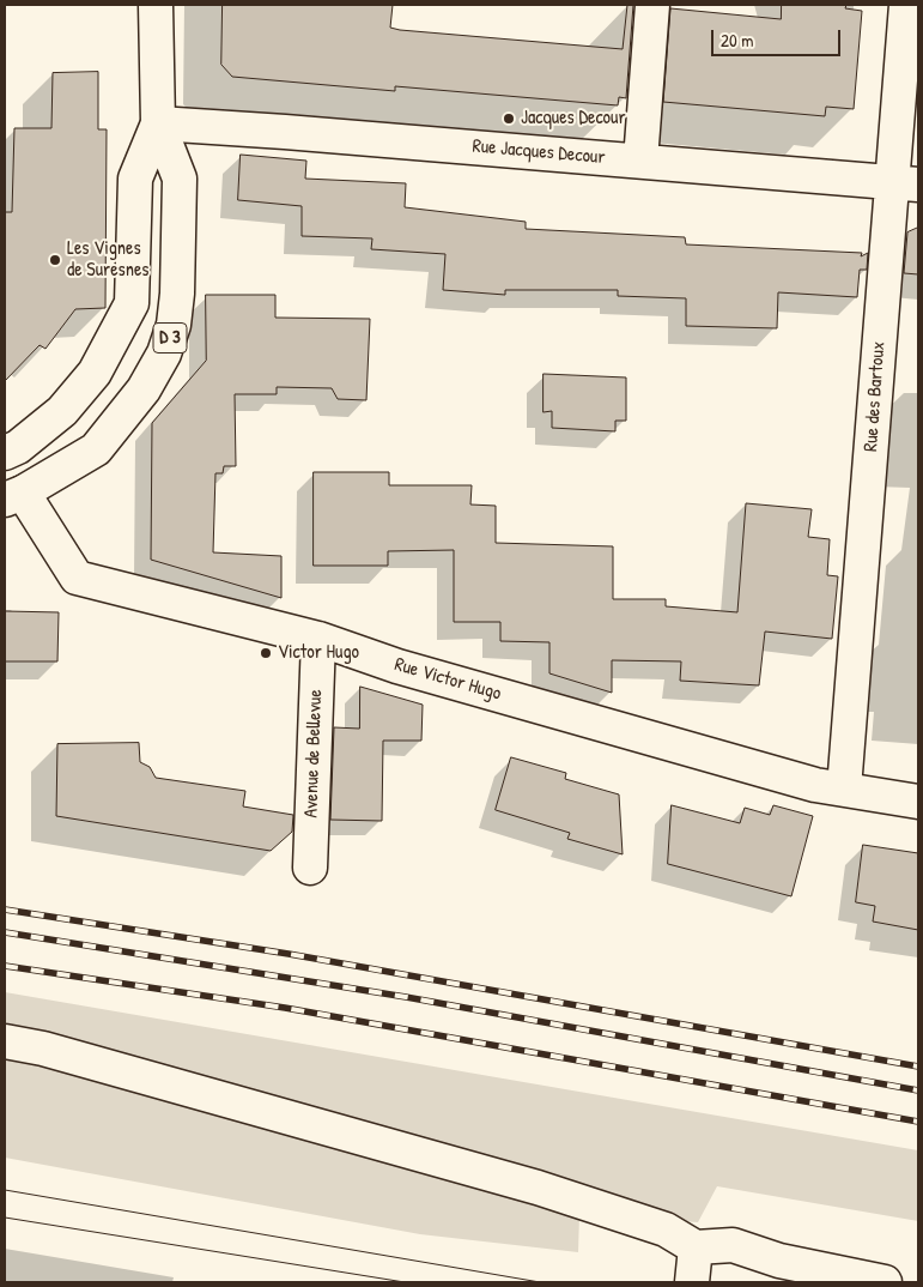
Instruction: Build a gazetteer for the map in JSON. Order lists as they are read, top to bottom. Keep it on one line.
{"streets":{"street":["Rue Jacques Decour","D 3","Rue des Bartoux","Rue Victor Hugo","Avenue de Bellevue"]},"crossings":[["Rue Jacques Decour","D 3"],["Rue Jacques Decour","Rue des Bartoux"],["D 3","Rue Victor Hugo"],["Rue des Bartoux","Rue Victor Hugo"],["Rue Victor Hugo","Avenue de Bellevue"]],"places":["Jacques Decour","Les Vignes de Suresnes","Victor Hugo"],"scale_bar":"20 m"}
